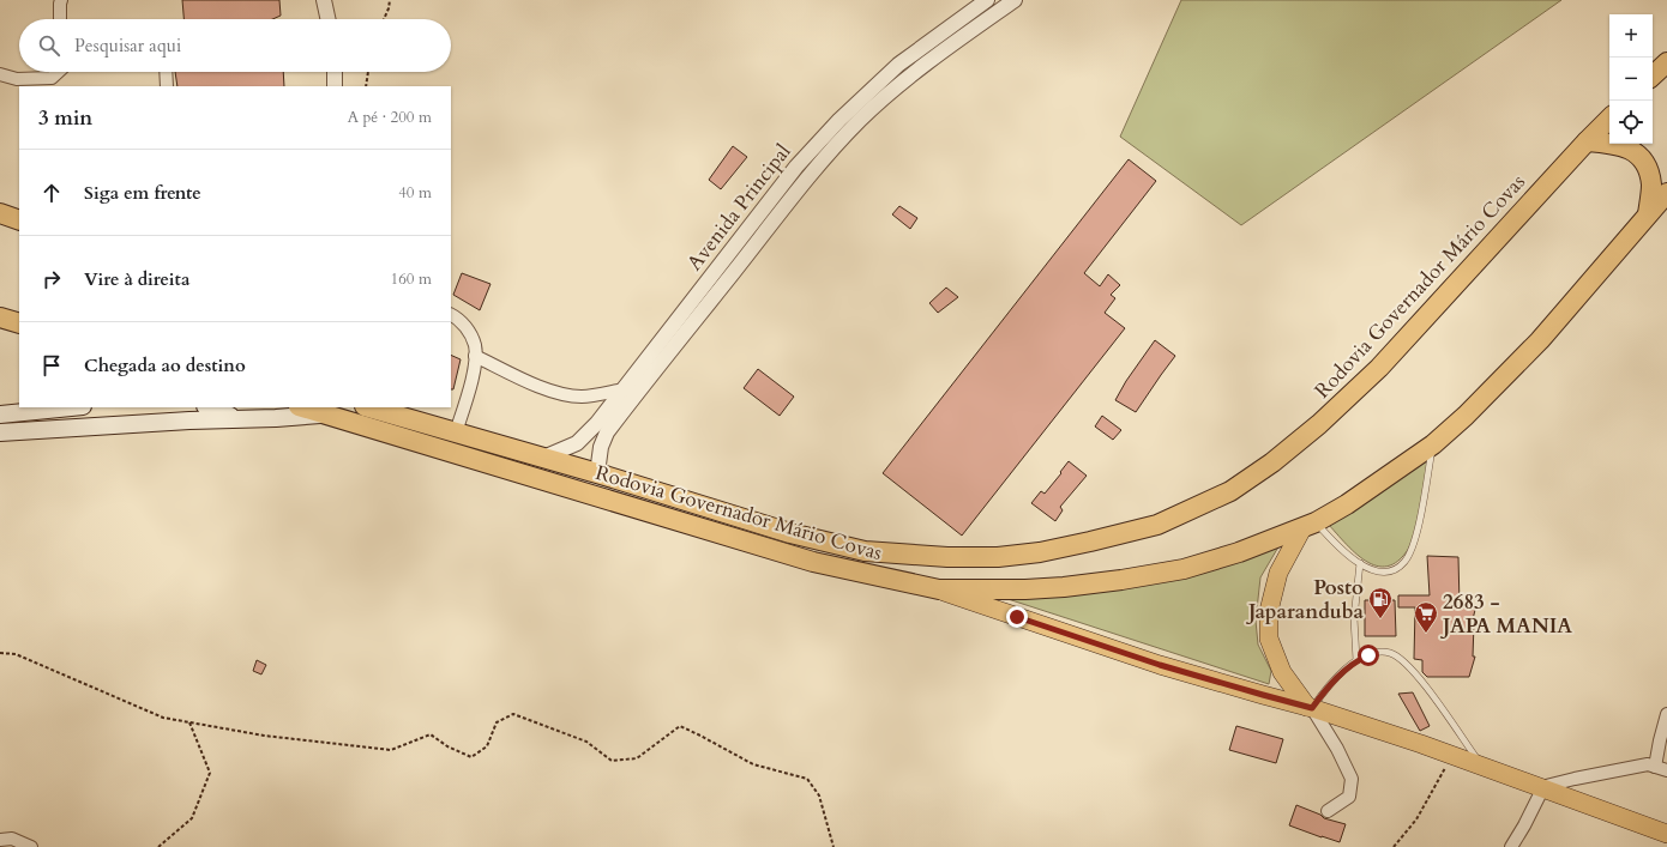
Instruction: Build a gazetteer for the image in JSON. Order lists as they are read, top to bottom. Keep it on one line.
{"streets":{"highway":["Rodovia Governador Mário Covas"],"street":["Avenida Principal"]},"crossings":[["Avenida Principal","Rodovia Governador Mário Covas"]],"places":{"fuel station":["Posto Japaranduba"],"supermarket":["2683 - JAPA MANIA"]},"page":{"map_buttons":["+","−"],"search":"Pesquisar aqui","heading":["3 min","A pé · 200 m"],"list":[["Siga em frente","40 m"],["Vire à direita","160 m"],"Chegada ao destino"]}}
